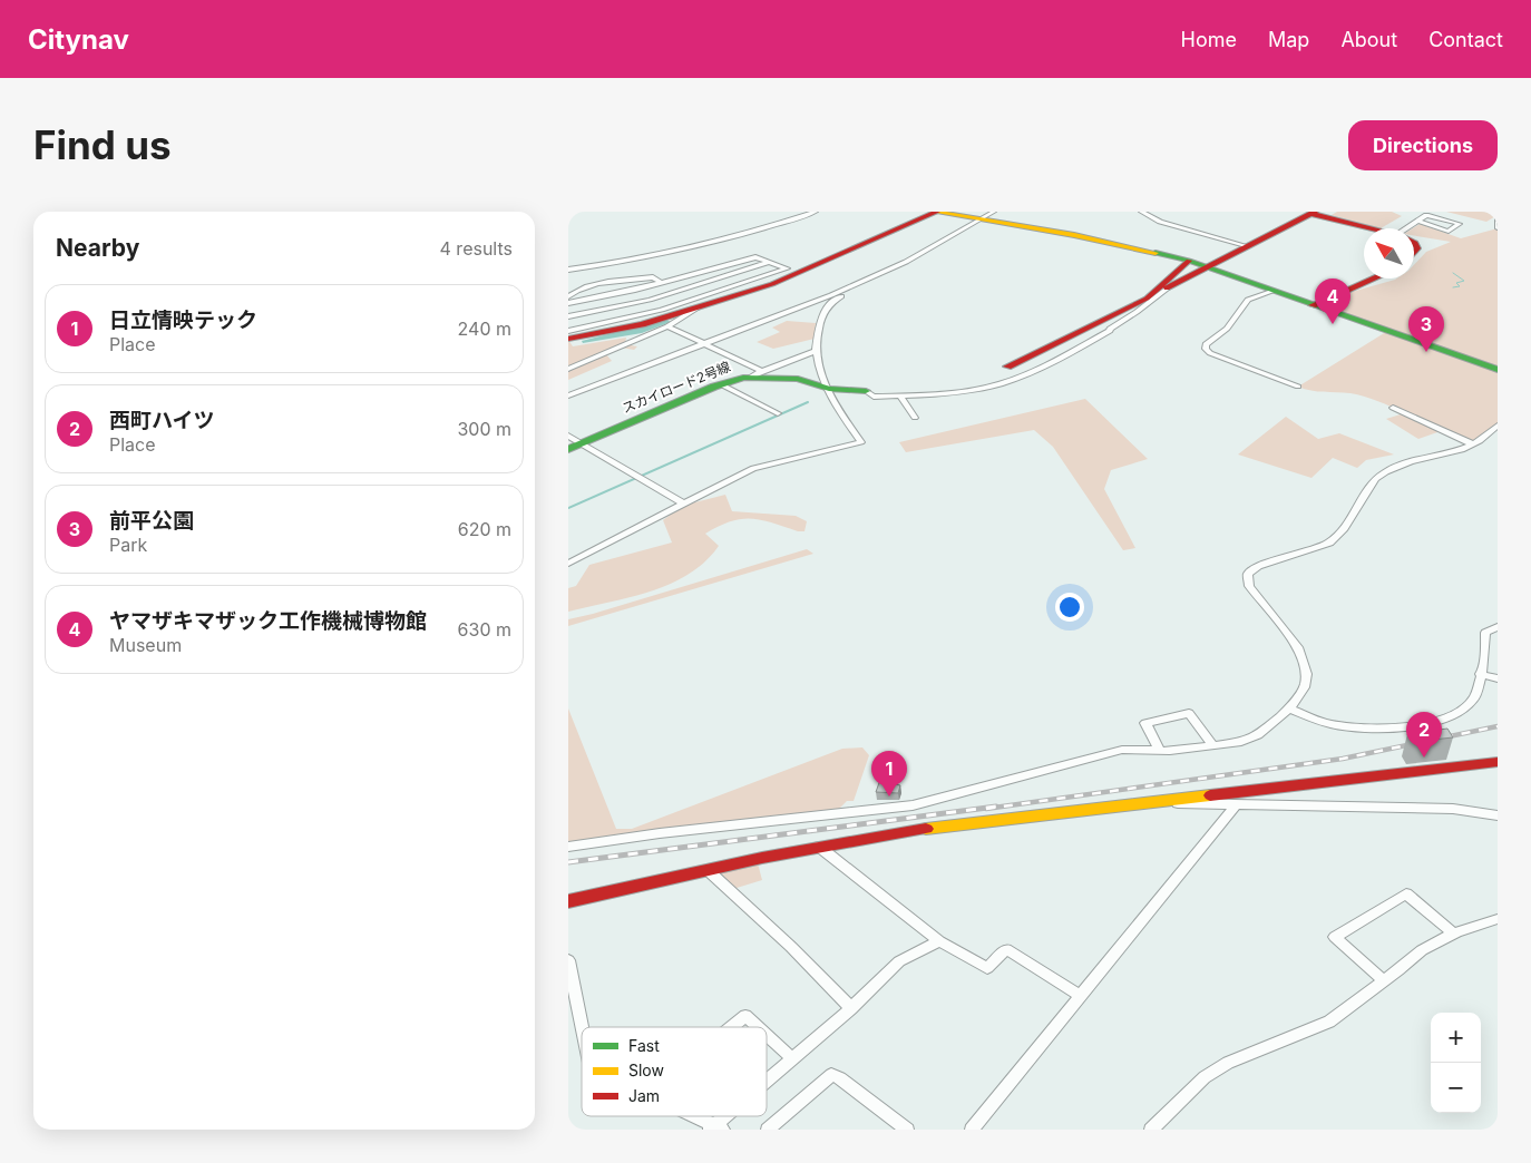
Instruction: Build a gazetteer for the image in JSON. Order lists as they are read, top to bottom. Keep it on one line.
{"streets":{"street":["スカイロード2号線"]},"legend":["Fast","Slow","Jam"],"north":"top left","page":{"header":"Citynav","nav":["Home","Map","About","Contact"],"buttons":"Directions","title":"Find us","heading":["Nearby","4 results"],"pins":["4","3","2","1"],"list":[{"mark":"1","name":"日立情映テック","note":"Place","value":"240 m"},{"mark":"2","name":"西町ハイツ","note":"Place","value":"300 m"},{"mark":"3","name":"前平公園","note":"Park","value":"620 m"},{"mark":"4","name":"ヤマザキマザック工作機械博物館","note":"Museum","value":"630 m"}],"map_buttons":["+","−"]}}
